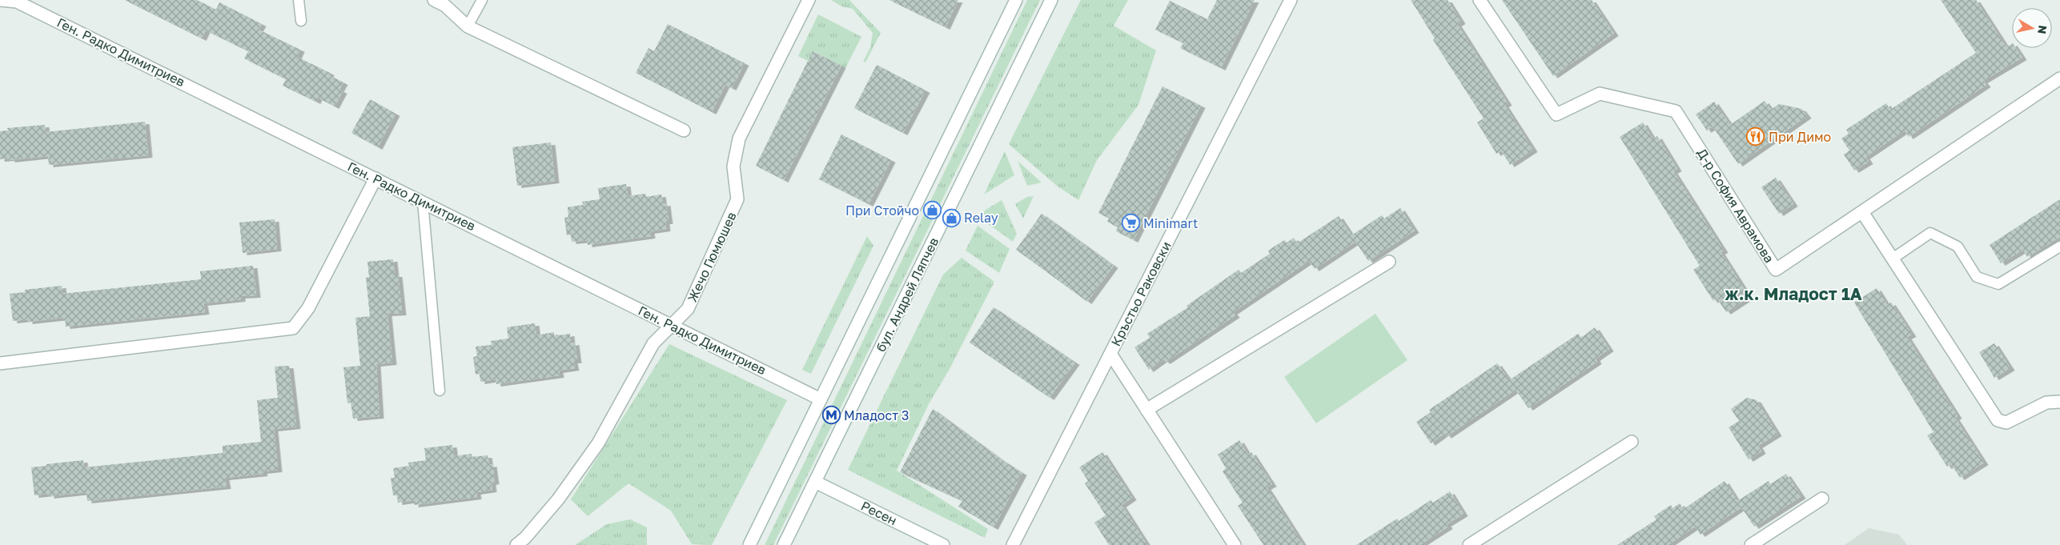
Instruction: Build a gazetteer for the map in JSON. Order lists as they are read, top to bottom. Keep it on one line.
{"streets":{"street":["Ген. Радко Димитриев","Д-р София Аврамова","Жечо Гюмюшев","Кръстьо Раковски","бул. Андрей Ляпчев","Ресен"]},"crossings":[["Ген. Радко Димитриев","Жечо Гюмюшев"],["бул. Андрей Ляпчев","Ресен"]],"districts":["ж.к. Младост 1А"],"places":{"restaurant":["При Димо"],"shop":["При Стойчо","Relay"],"supermarket":["Minimart"],"metro station":["Младост 3"]},"north":"right"}
